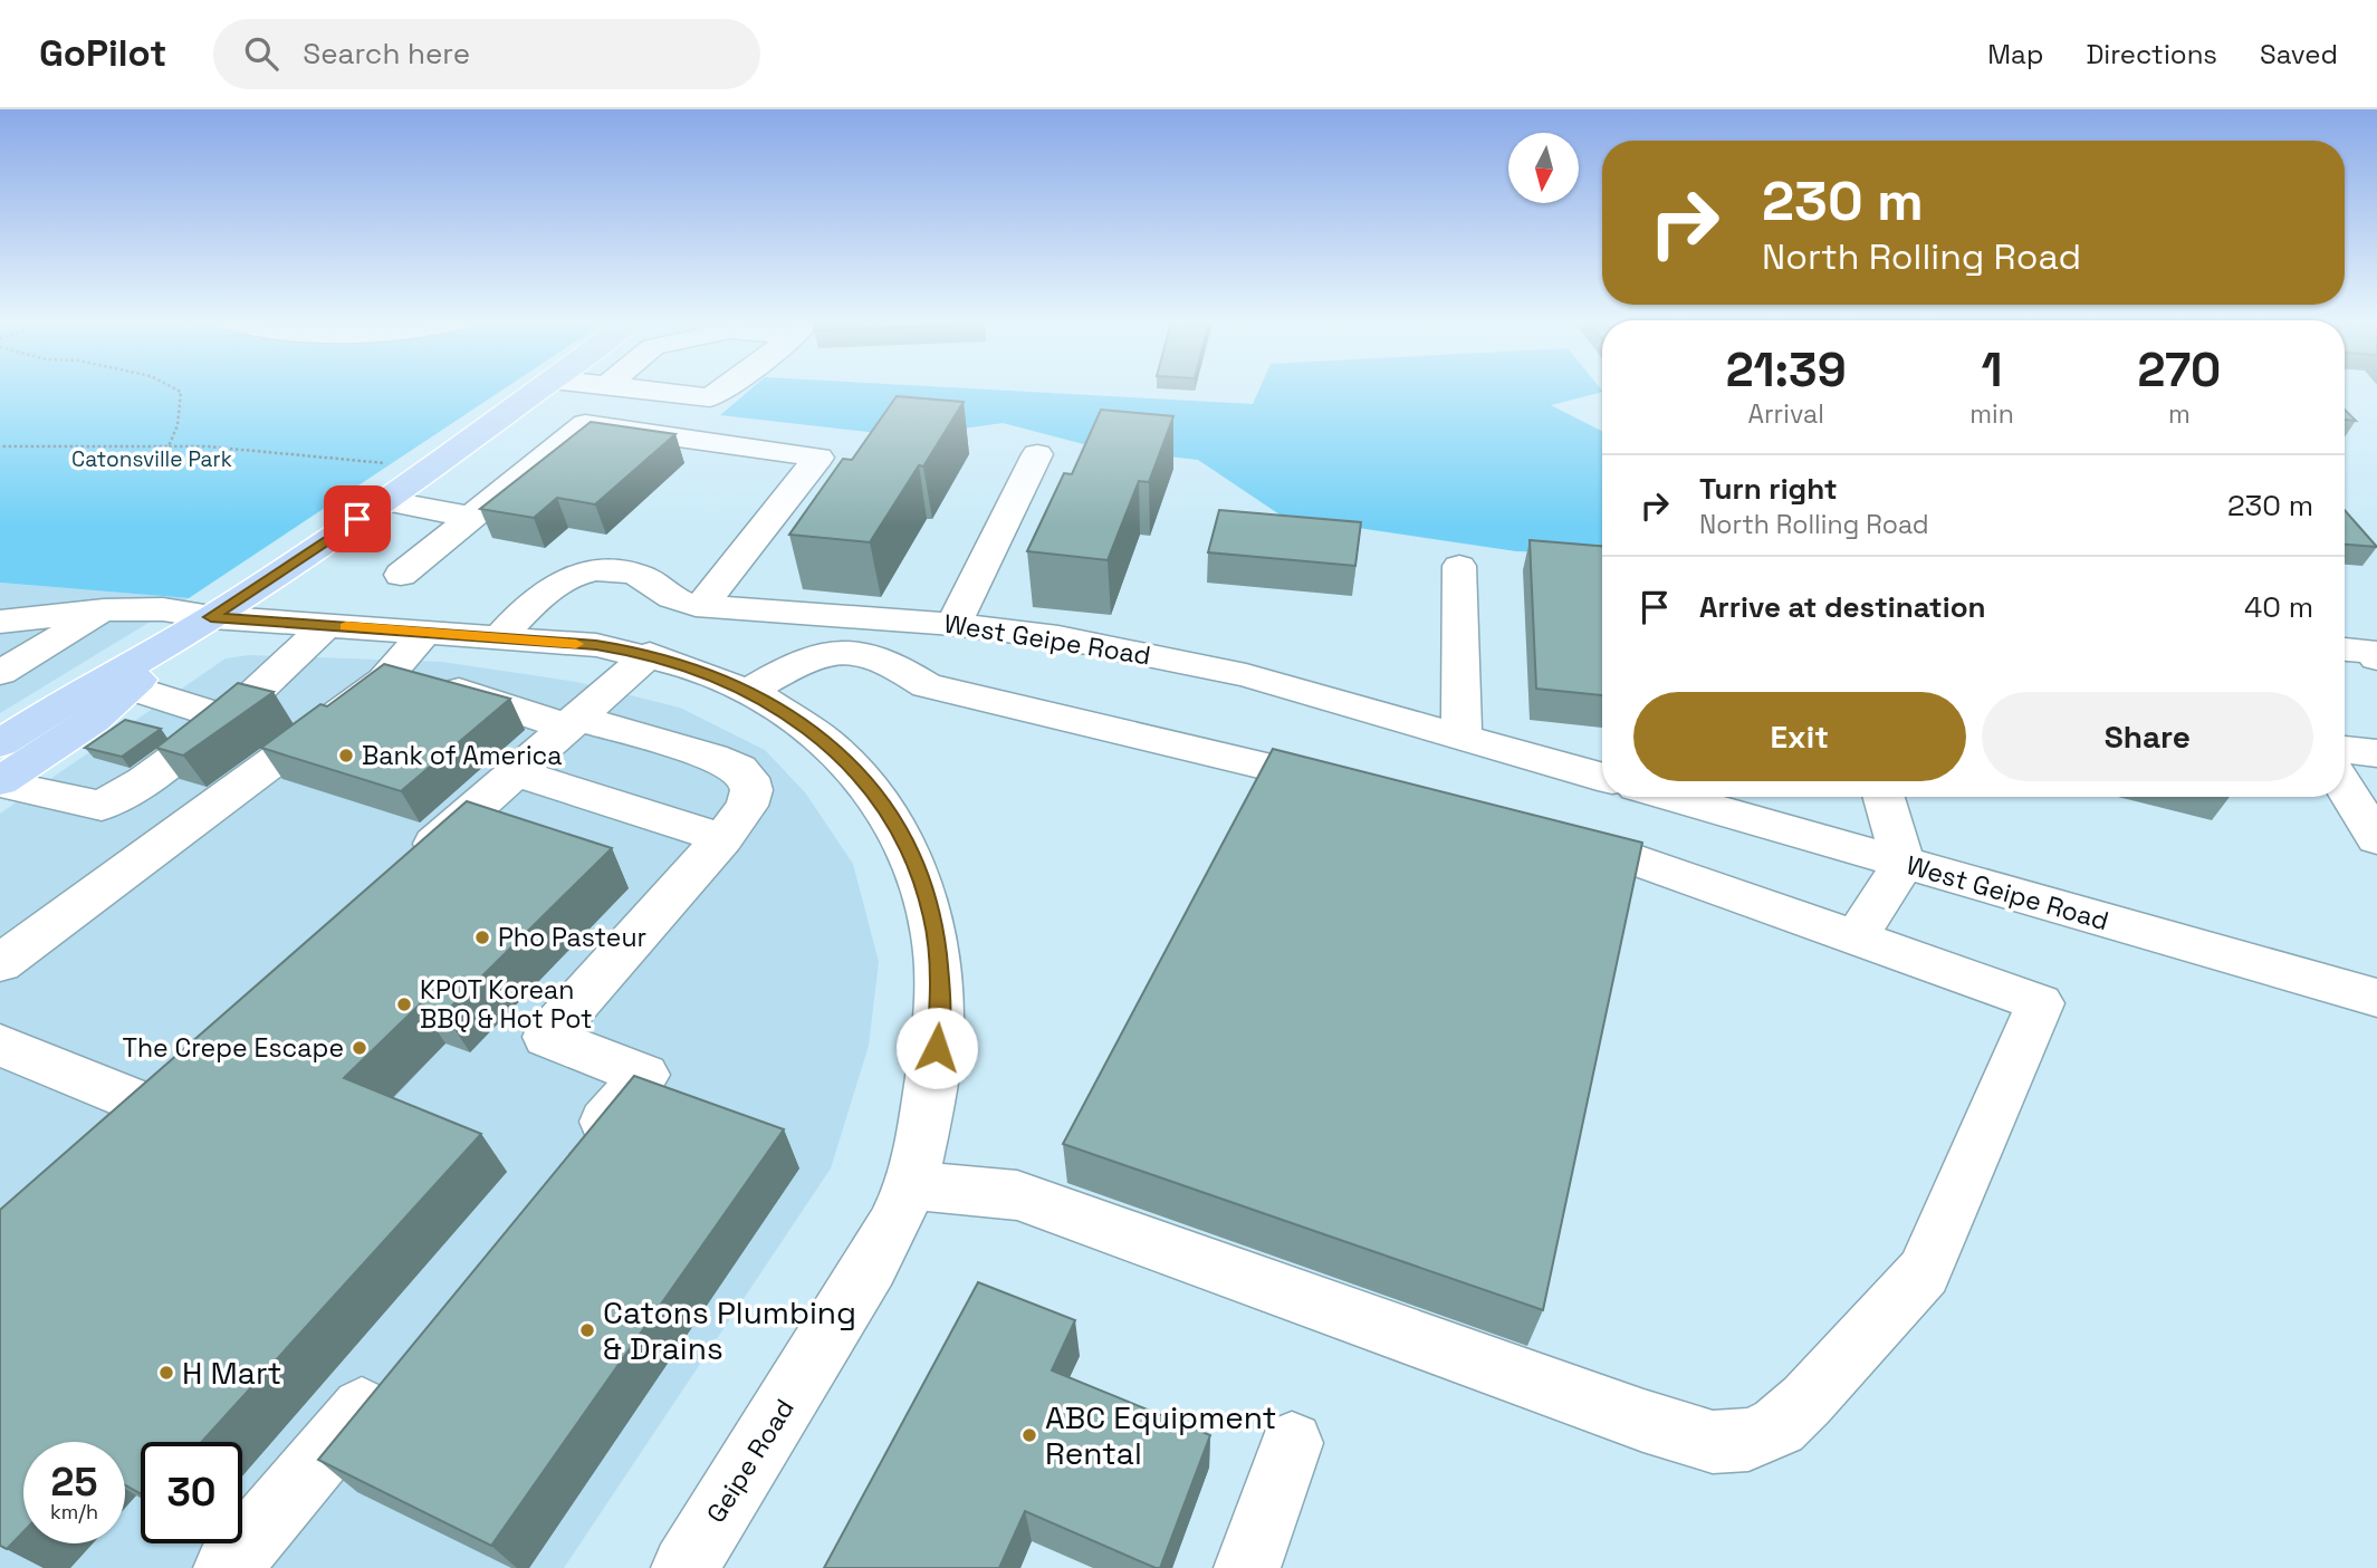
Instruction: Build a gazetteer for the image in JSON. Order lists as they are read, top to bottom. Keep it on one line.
{"streets":{"street":["West Geipe Road","Geipe Road"]},"crossings":[["West Geipe Road","Geipe Road"]],"parks":["Catonsville Park"],"places":["Bank of America","Pho Pasteur","KPOT Korean BBQ & Hot Pot","The Crepe Escape","Catons Plumbing & Drains","H Mart","ABC Equipment Rental"],"north":"bottom","page":{"header":"GoPilot","search":"Search here","nav":["Map","Directions","Saved"],"turn":["230 m","North Rolling Road"],"eta":["21:39","Arrival","1","min","270","m"],"list":[{"name":"Turn right","note":"North Rolling Road","value":"230 m"},{"name":"Arrive at destination","value":"40 m"}],"buttons":["Exit","Share"],"speed":"25 km/h","limit":"30"}}
